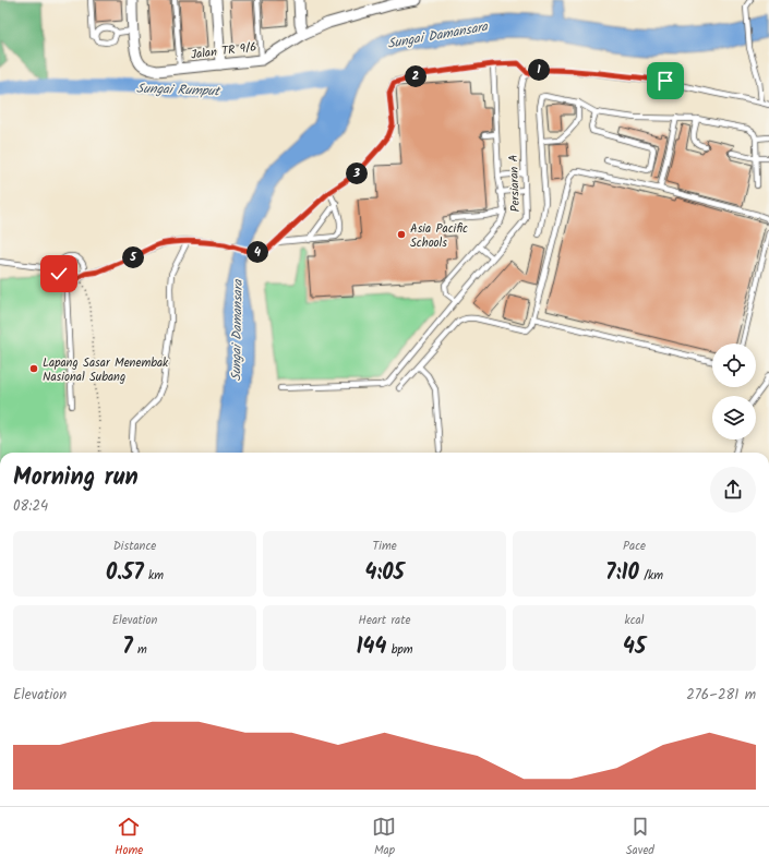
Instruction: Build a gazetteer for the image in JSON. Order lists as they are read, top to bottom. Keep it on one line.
{"streets":{"street":["Jalan TR 9/6"],"lane":["Persiaran A"]},"water":["Sungai Damansara","Sungai Rumput"],"places":["Asia Pacific Schools","Lapang Sasar Menembak Nasional Subang"],"page":{"pins":["1","2","3","4","5"],"heading":["Morning run","08:24"],"stats":[["Distance","0.57 km"],["Time","4:05"],["Pace","7:10 /km"],["Elevation","7 m"],["Heart rate","144 bpm"],["kcal","45"]],"chart":["Elevation","276–281 m"],"tabs":["Home","Map","Saved"]}}
